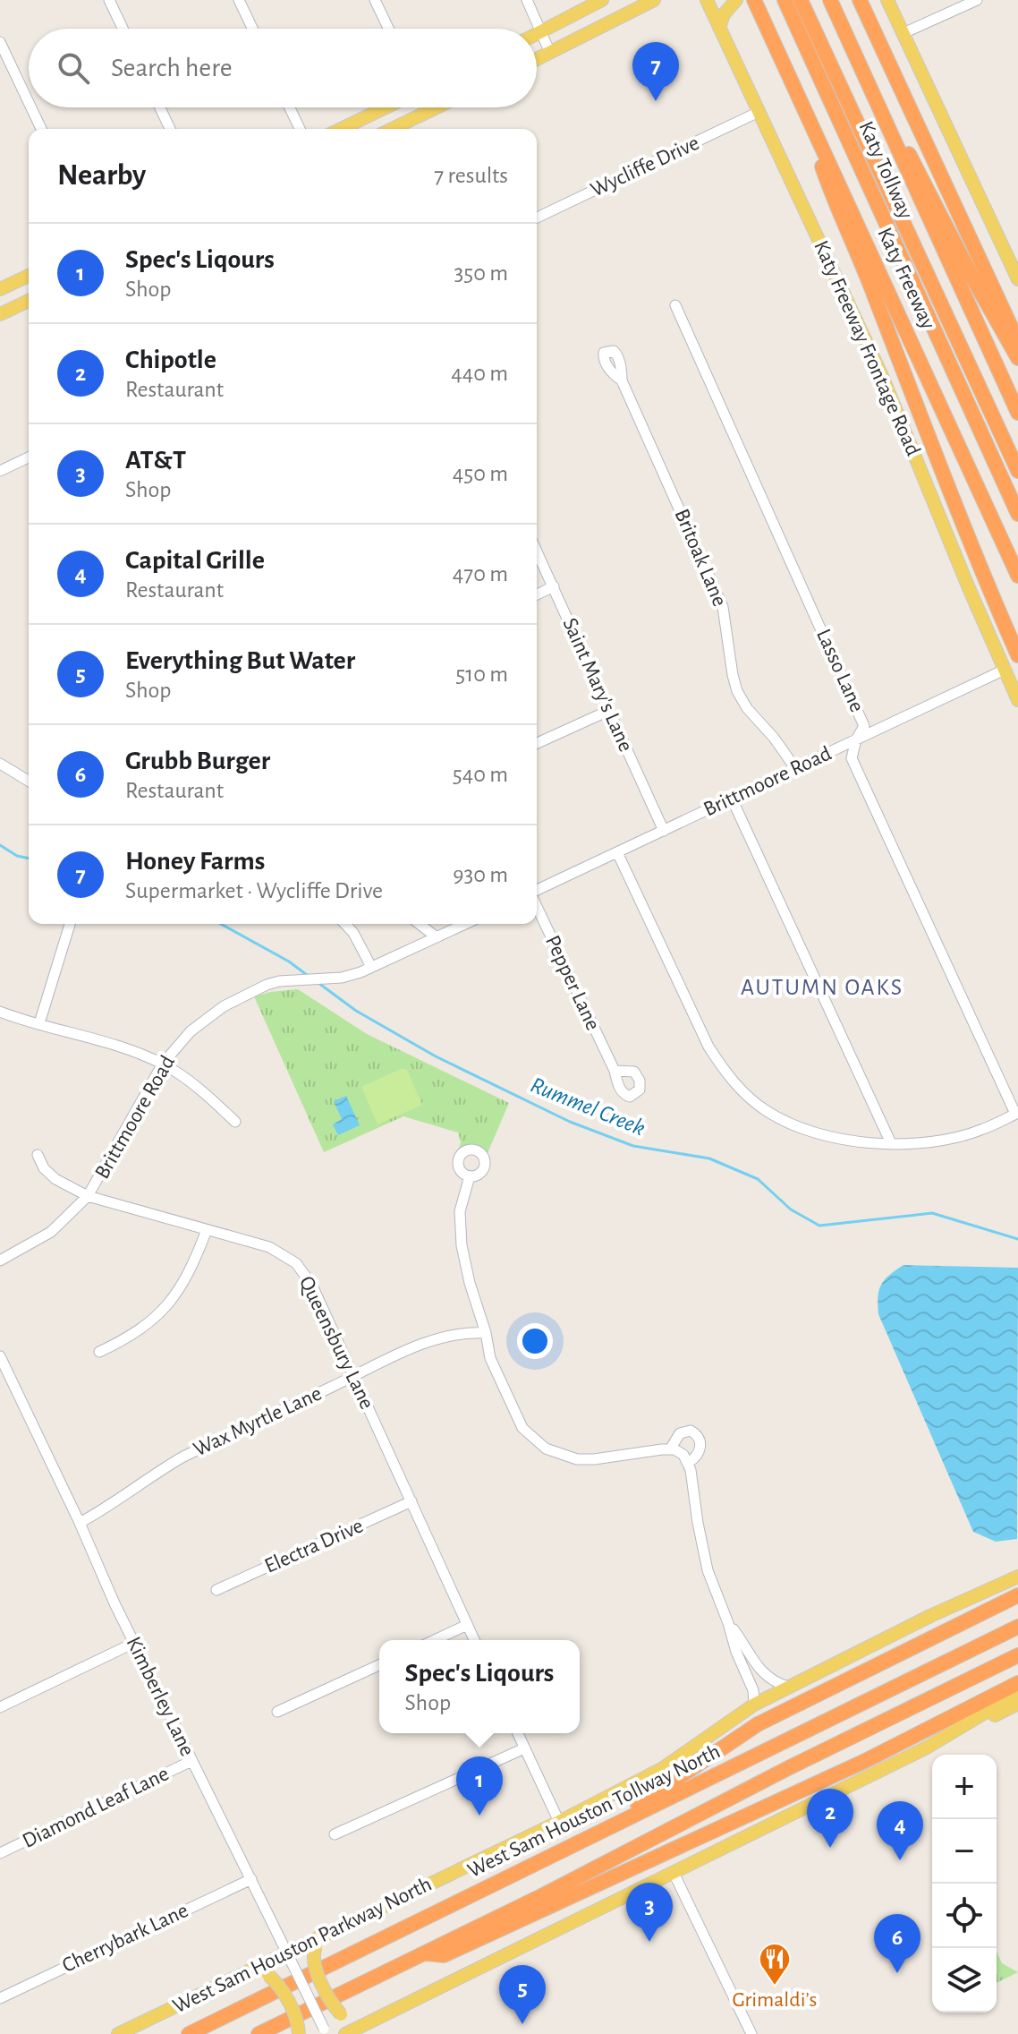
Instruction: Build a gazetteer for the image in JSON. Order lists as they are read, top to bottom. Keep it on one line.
{"streets":{"highway":["Katy Tollway","Katy Freeway","West Sam Houston Tollway North"],"main road":["Katy Freeway Frontage Road","West Sam Houston Parkway North"],"street":["Wycliffe Drive","Britoak Lane","Lasso Lane","Saint Mary's Lane","Brittmoore Road","Pepper Lane","Queensbury Lane","Wax Myrtle Lane","Electra Drive","Kimberley Lane","Diamond Leaf Lane","Cherrybark Lane"]},"crossings":[["Wycliffe Drive","Katy Freeway Frontage Road"],["Katy Freeway Frontage Road","Brittmoore Road"],["Britoak Lane","Brittmoore Road"],["Lasso Lane","Brittmoore Road"],["Saint Mary's Lane","Brittmoore Road"],["Brittmoore Road","Queensbury Lane"],["Queensbury Lane","Wax Myrtle Lane"],["Queensbury Lane","Electra Drive"],["Wax Myrtle Lane","Kimberley Lane"],["Kimberley Lane","Diamond Leaf Lane"],["Kimberley Lane","Cherrybark Lane"],["Kimberley Lane","West Sam Houston Parkway North"]],"districts":["AUTUMN OAKS"],"water":["Rummel Creek"],"places":{"restaurant":["Grimaldi’s"]},"page":{"search":"Search here","pins":["7","1","2","4","3","6","5"],"heading":["Nearby","7 results"],"list":[{"mark":"1","name":"Spec's Liqours","note":"Shop","value":"350 m"},{"mark":"2","name":"Chipotle","note":"Restaurant","value":"440 m"},{"mark":"3","name":"AT&T","note":"Shop","value":"450 m"},{"mark":"4","name":"Capital Grille","note":"Restaurant","value":"470 m"},{"mark":"5","name":"Everything But Water","note":"Shop","value":"510 m"},{"mark":"6","name":"Grubb Burger","note":"Restaurant","value":"540 m"},{"mark":"7","name":"Honey Farms","note":"Supermarket · Wycliffe Drive","value":"930 m"}],"popup":["Spec's Liqours","Shop"],"map_buttons":["+","−"]}}
